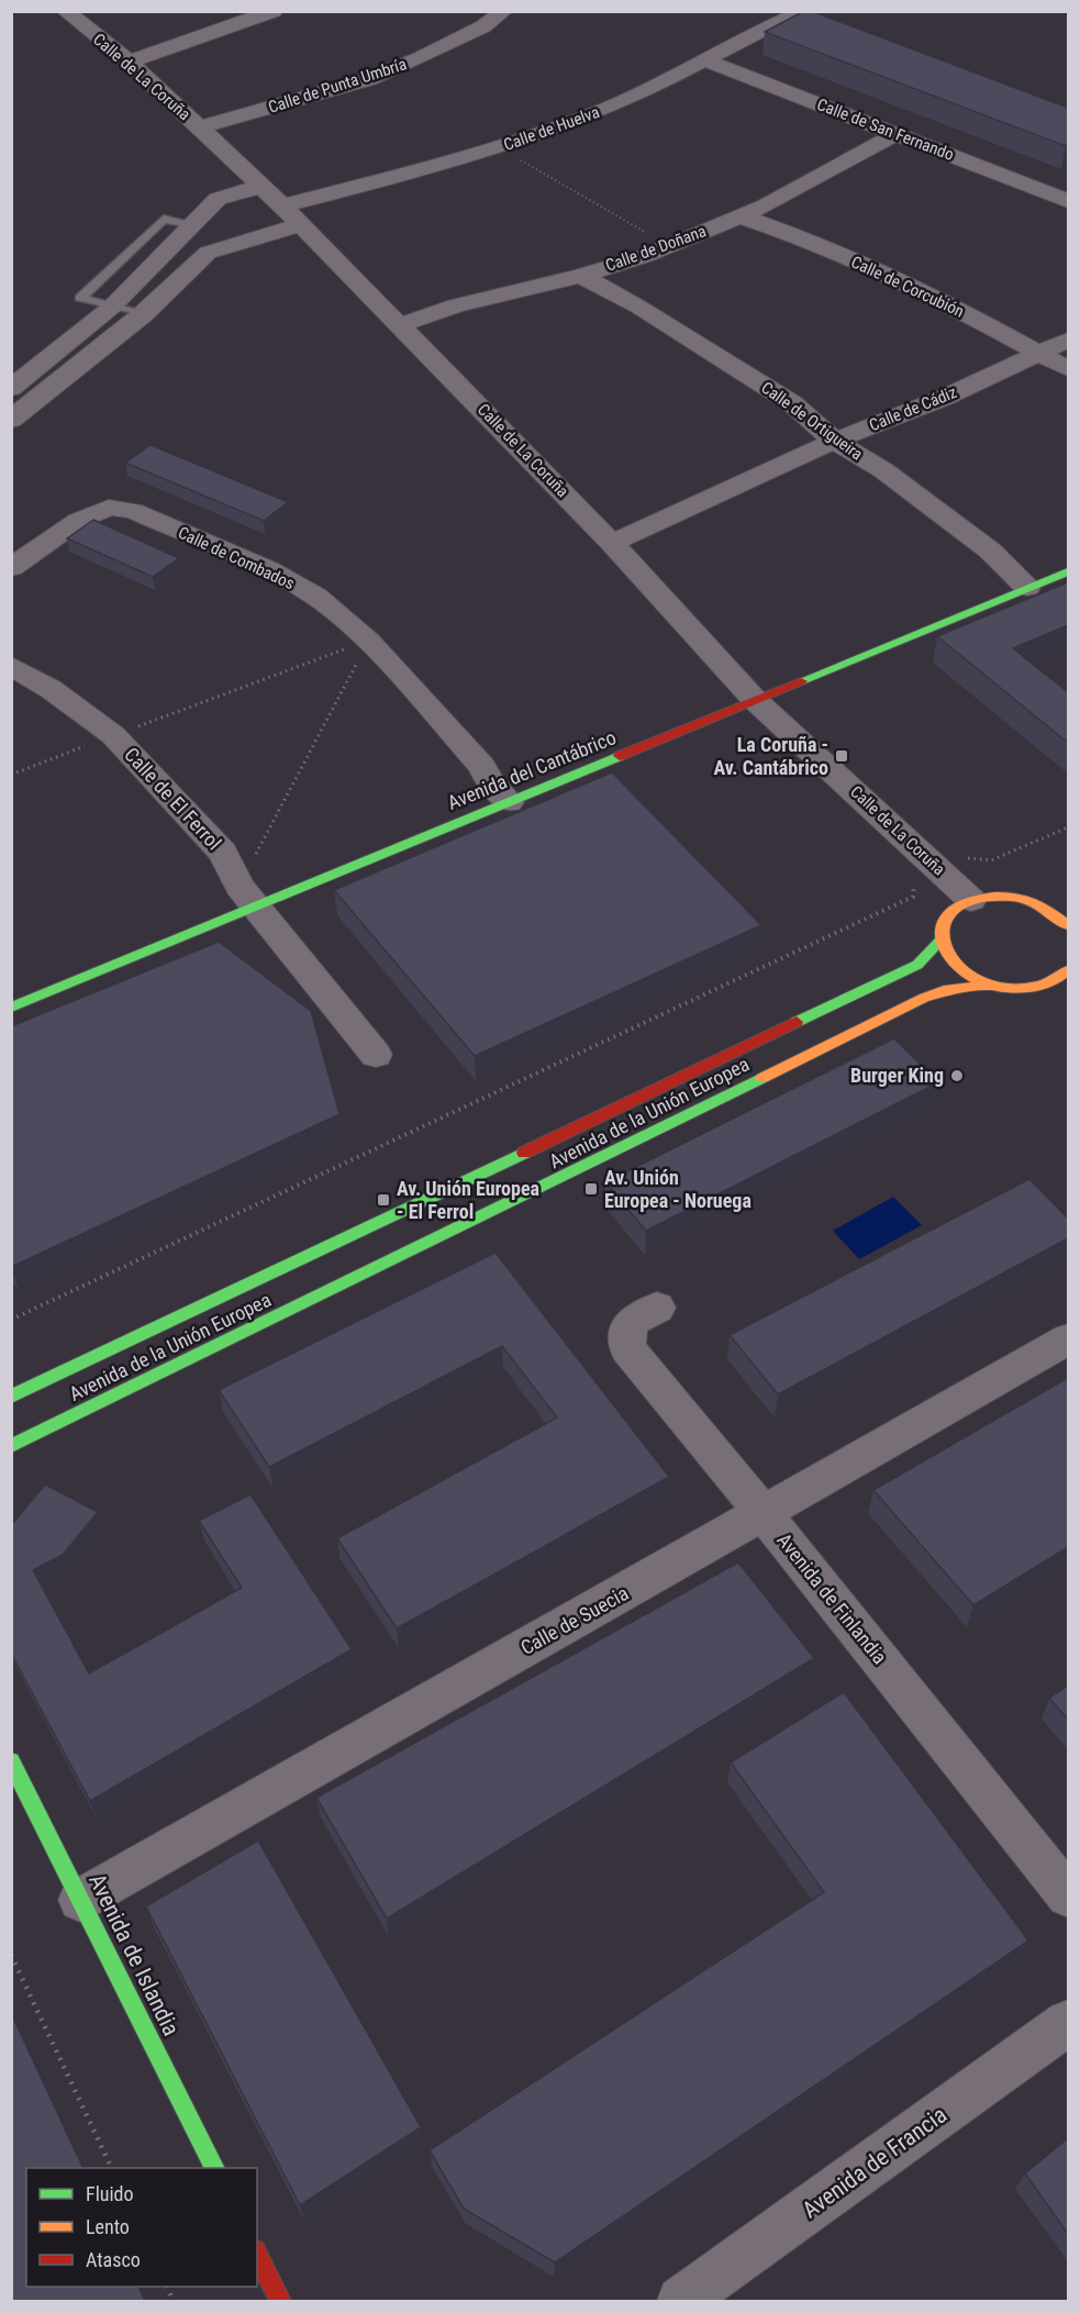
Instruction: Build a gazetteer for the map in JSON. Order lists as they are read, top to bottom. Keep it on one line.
{"streets":{"main road":["Avenida del Cantábrico","Avenida de la Unión Europea","Avenida de Islandia"],"street":["Calle de La Coruña","Calle de Punta Umbría","Calle de Huelva","Calle de San Fernando","Calle de Doñana","Calle de Corcubión","Calle de Cádiz","Calle de Ortigueira","Calle de Combados","Calle de El Ferrol","Avenida de Finlandia","Calle de Suecia","Avenida de Francia"]},"crossings":[["Calle de La Coruña","Calle de Punta Umbría"],["Calle de La Coruña","Calle de Huelva"],["Calle de La Coruña","Calle de Doñana"],["Calle de La Coruña","Calle de Cádiz"],["Calle de La Coruña","Avenida del Cantábrico"],["Calle de Huelva","Calle de San Fernando"],["Calle de San Fernando","Calle de Doñana"],["Calle de Doñana","Calle de Corcubión"],["Calle de Doñana","Calle de Ortigueira"],["Calle de Corcubión","Calle de Cádiz"],["Calle de Cádiz","Calle de Ortigueira"],["Calle de Ortigueira","Avenida del Cantábrico"],["Calle de Combados","Avenida del Cantábrico"],["Avenida del Cantábrico","Calle de El Ferrol"],["Avenida de Finlandia","Calle de Suecia"],["Calle de Suecia","Avenida de Islandia"]],"places":{"transit":["La Coruña - Av. Cantábrico","Av. Unión Europea - Noruega","Av. Unión Europea - El Ferrol"],"other":["Burger King"]},"legend":["Fluido","Lento","Atasco"]}
